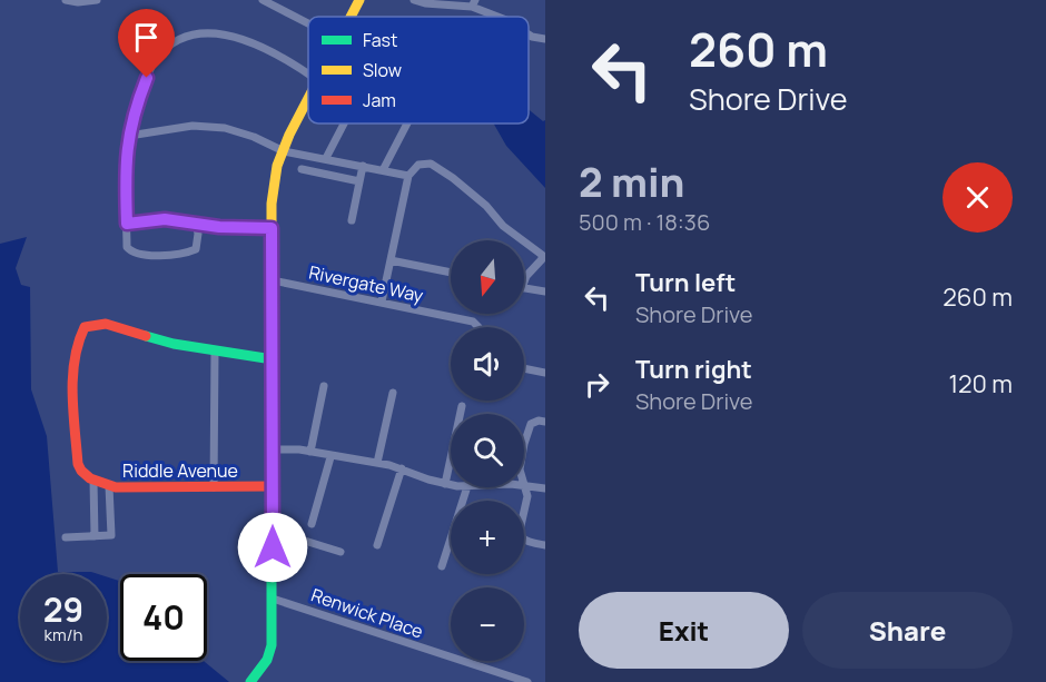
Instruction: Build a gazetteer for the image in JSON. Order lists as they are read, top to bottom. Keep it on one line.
{"streets":{"street":["Rivergate Way","Riddle Avenue","Renwick Place"]},"legend":["Fast","Slow","Jam"],"north":"bottom","page":{"turn":["260 m","Shore Drive"],"heading":["2 min","500 m · 18:36"],"map_buttons":["+","−"],"list":[{"name":"Turn left","note":"Shore Drive","value":"260 m"},{"name":"Turn right","note":"Shore Drive","value":"120 m"}],"speed":"29 km/h","limit":"40","buttons":["Exit","Share"]}}
